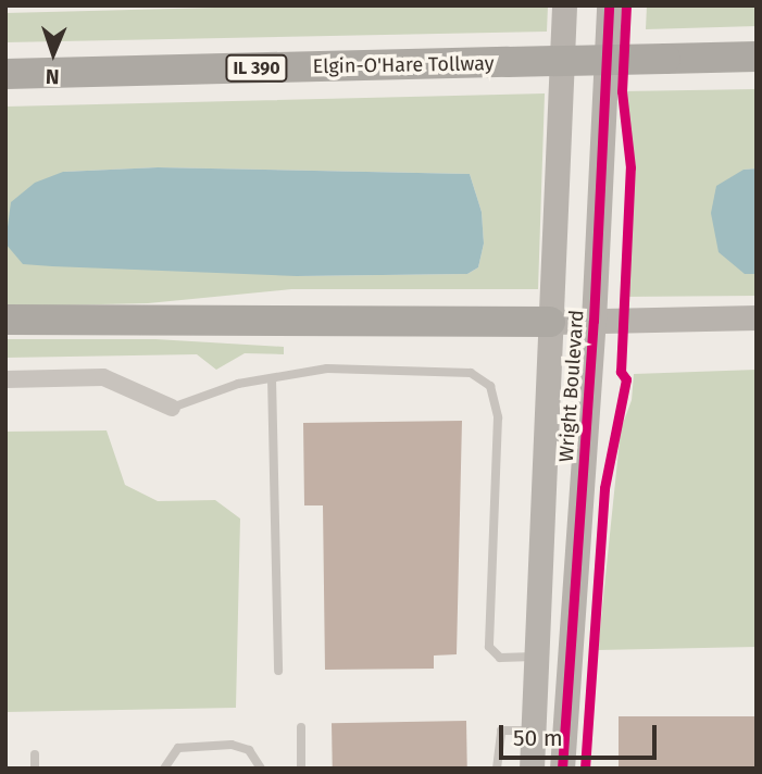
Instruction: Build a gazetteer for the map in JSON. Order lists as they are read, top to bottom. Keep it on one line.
{"streets":{"highway":["Elgin-O'Hare Tollway","IL 390"],"street":["Wright Boulevard"]},"scale_bar":"50 m","north":"bottom"}
